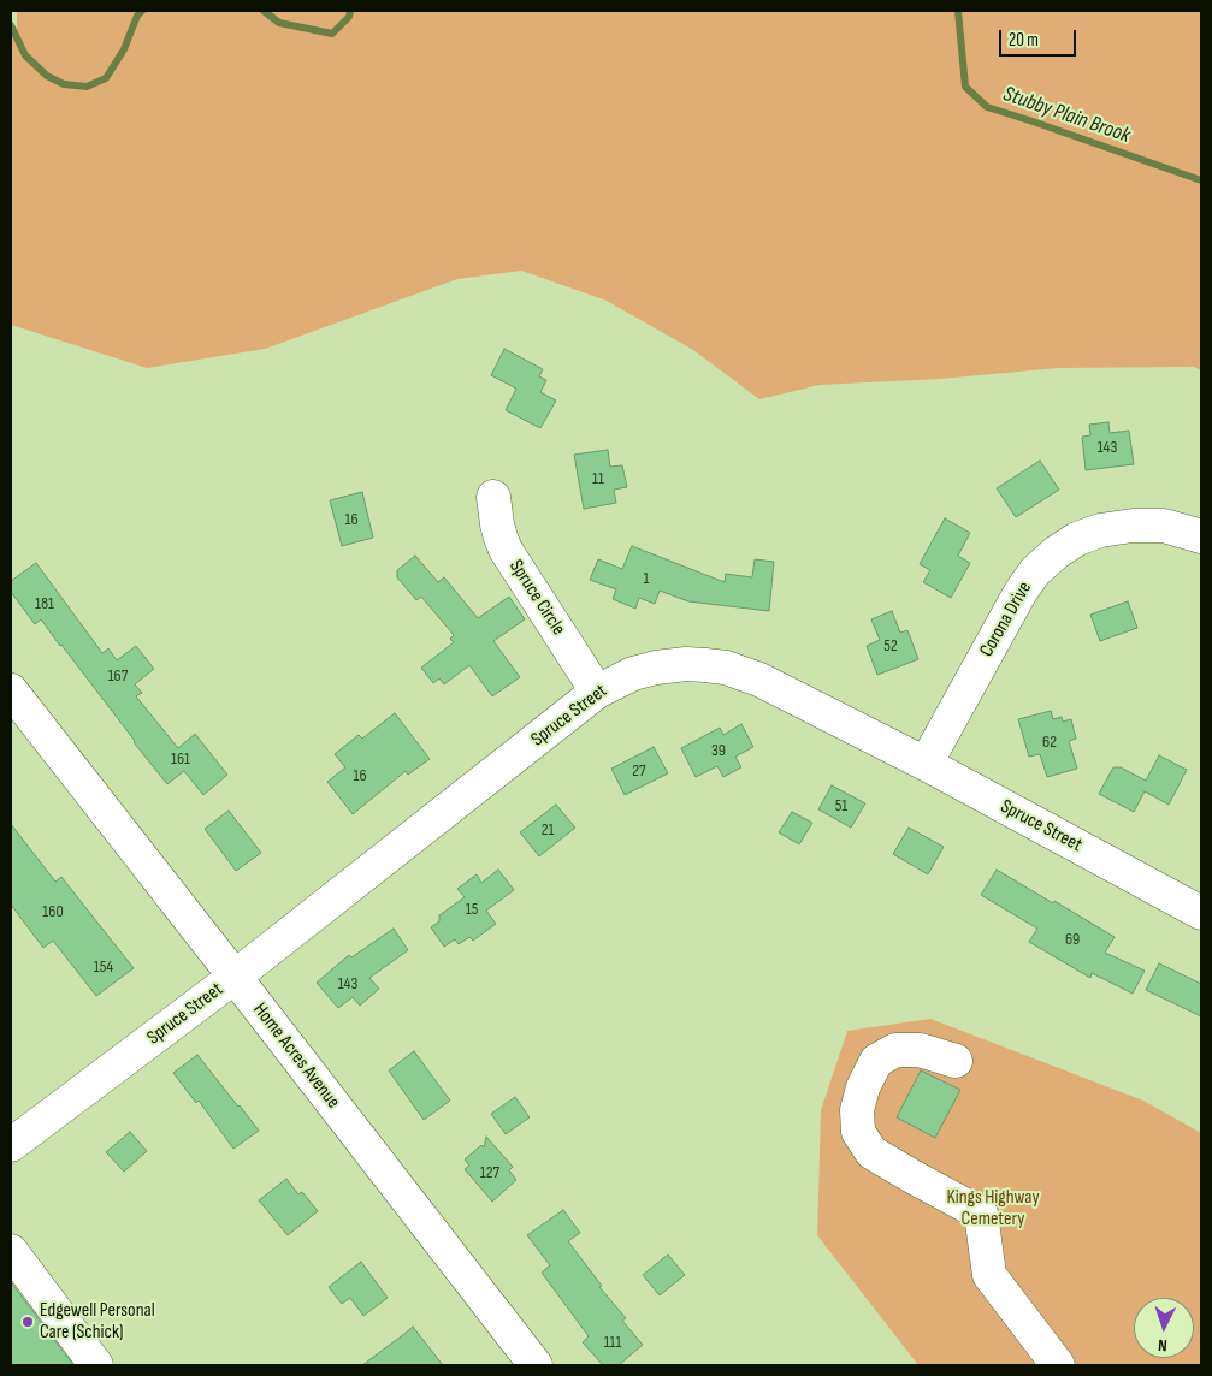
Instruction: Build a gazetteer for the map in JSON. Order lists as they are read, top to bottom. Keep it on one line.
{"streets":{"street":["Spruce Circle","Corona Drive","Spruce Street","Home Acres Avenue"]},"crossings":[["Spruce Circle","Spruce Street"],["Corona Drive","Spruce Street"],["Spruce Street","Home Acres Avenue"]],"water":["Stubby Plain Brook"],"parks":["Kings Highway Cemetery"],"places":["Edgewell Personal Care (Schick)"],"house_numbers":["143","11","16","1","181","52","167","62","39","161","27","16","51","21","15","160","69","154","143","127","111"],"scale_bar":"20 m","north":"bottom"}
